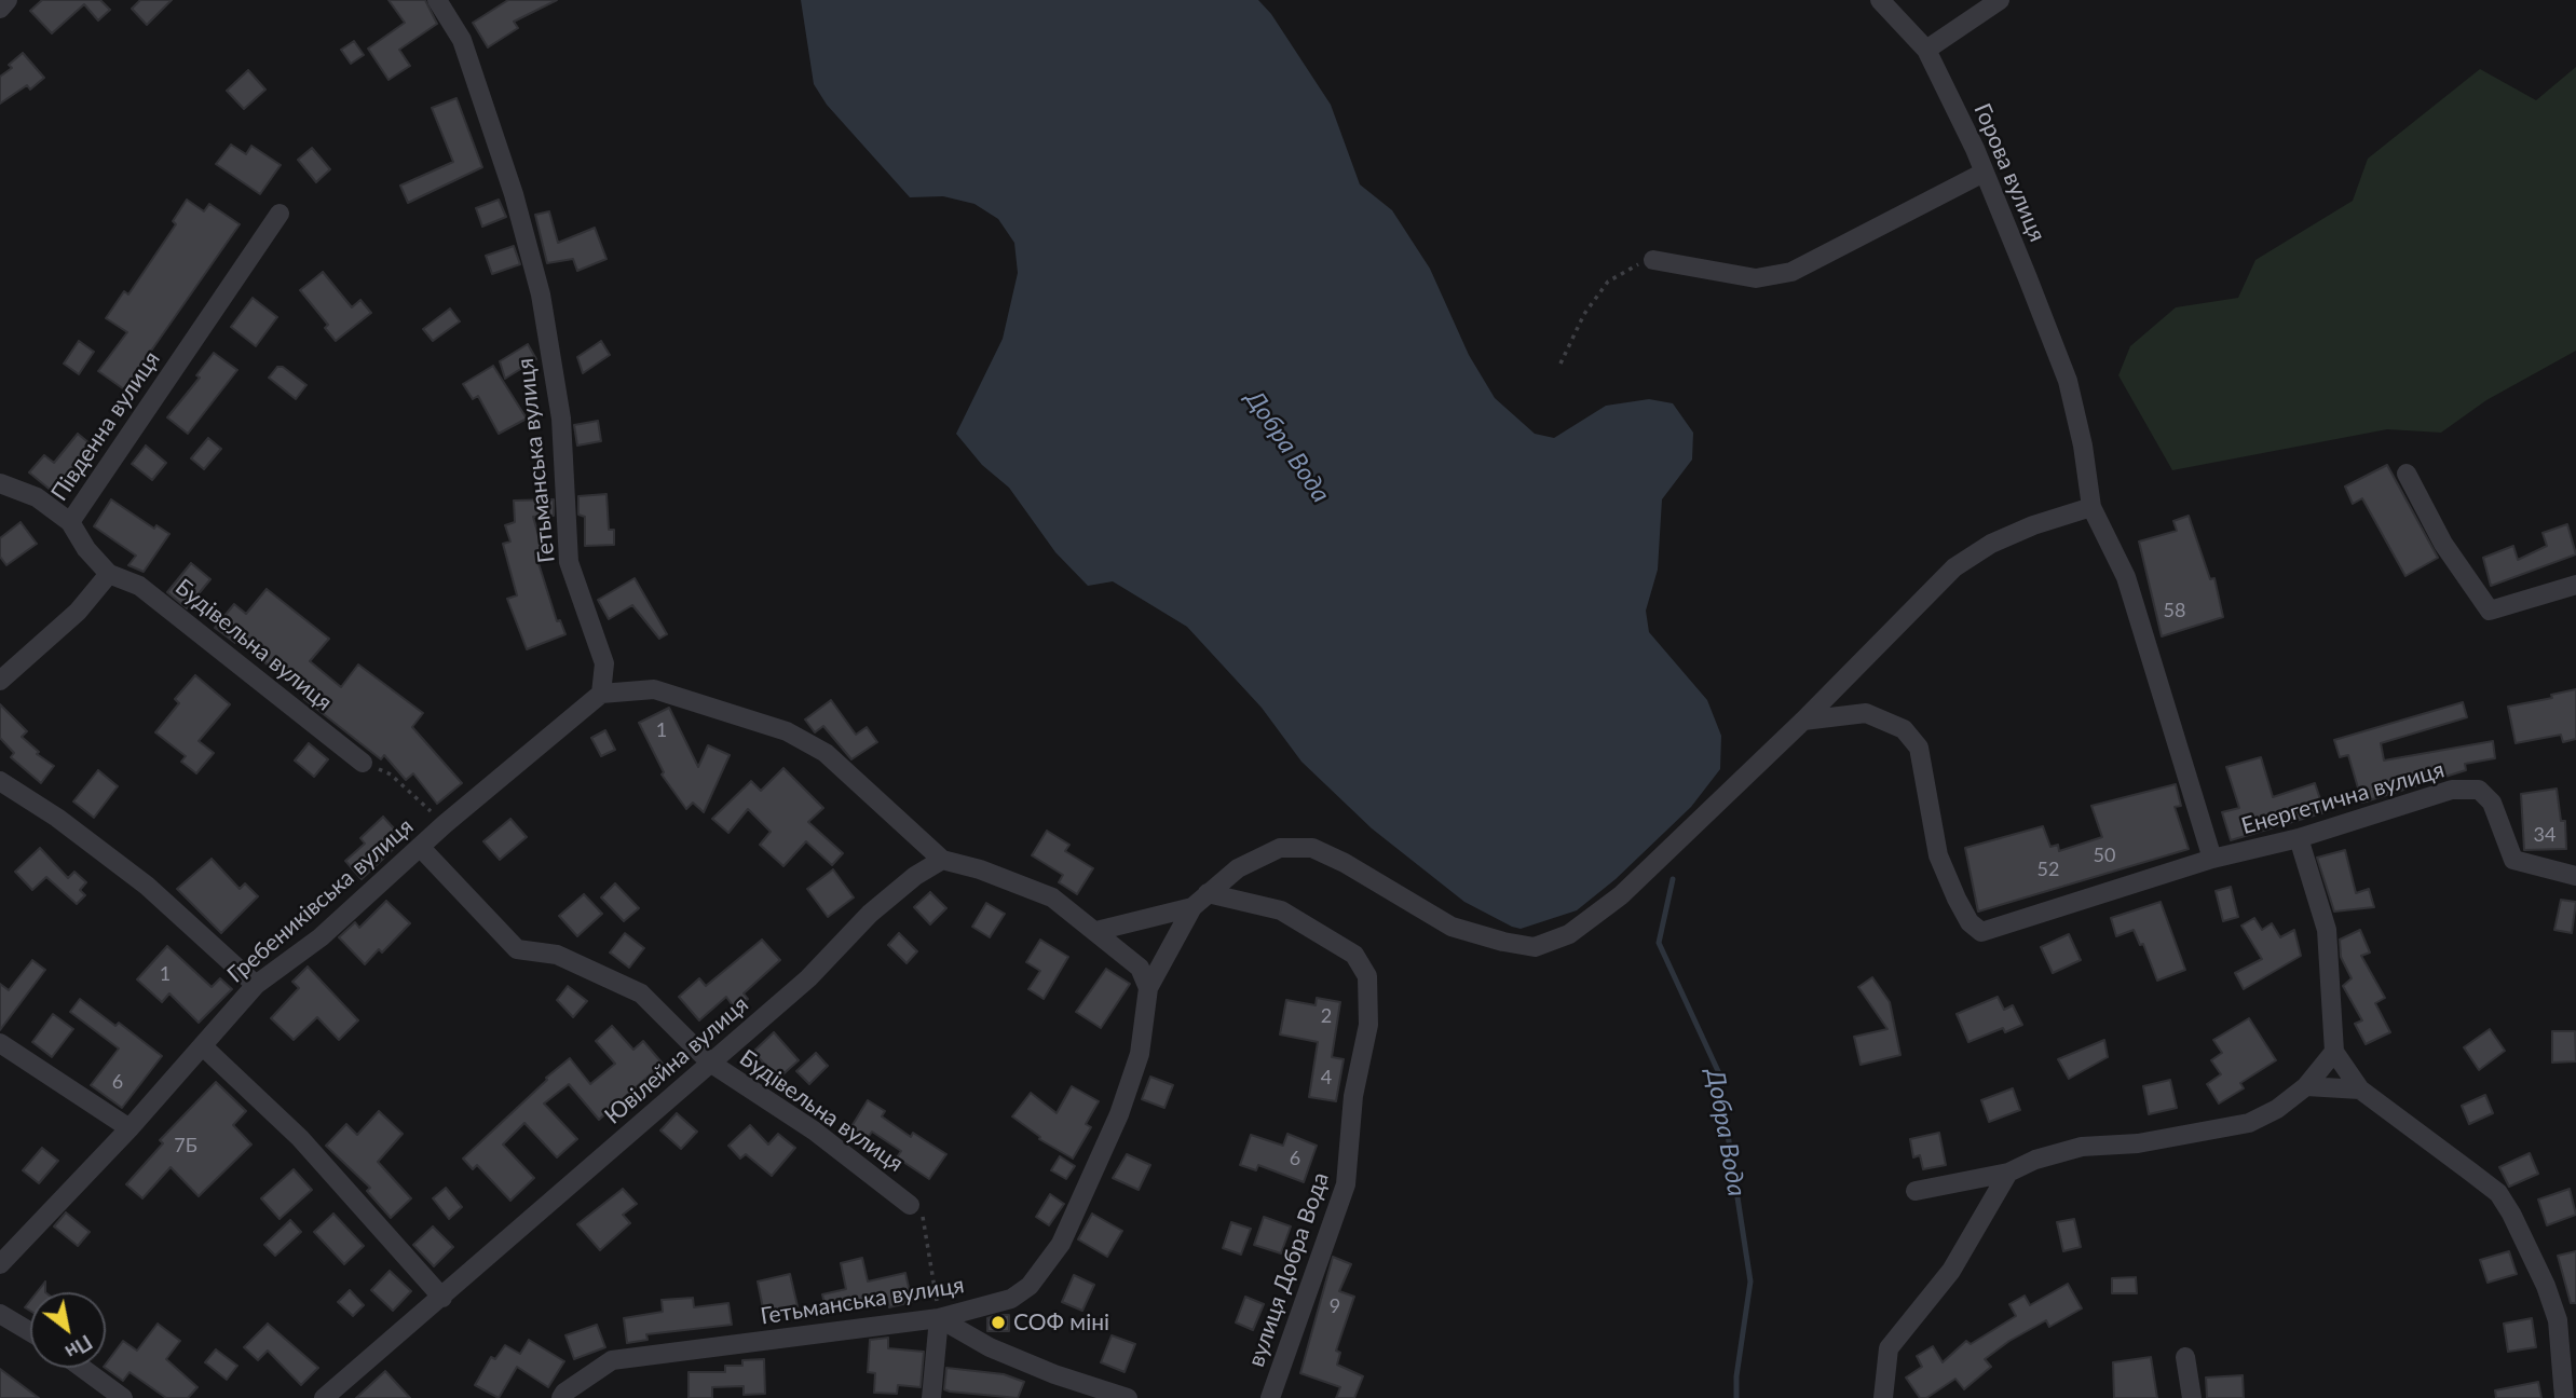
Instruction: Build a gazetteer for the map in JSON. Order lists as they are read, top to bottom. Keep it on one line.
{"streets":{"street":["Горова вулиця","Південна вулиця","Гетьманська вулиця","Будівельна вулиця","Енергетична вулиця","Гребениківська вулиця","Ювілейна вулиця","вулиця Добра Вода"]},"crossings":[["Південна вулиця","Будівельна вулиця"],["Гетьманська вулиця","Гребениківська вулиця"],["Будівельна вулиця","Гребениківська вулиця"],["Будівельна вулиця","Ювілейна вулиця"]],"water":["Добра Вода"],"places":["СОФ міні"],"house_numbers":["58","1","34","50","52","1","2","4","6","7Б","6","9"],"north":"bottom right"}
